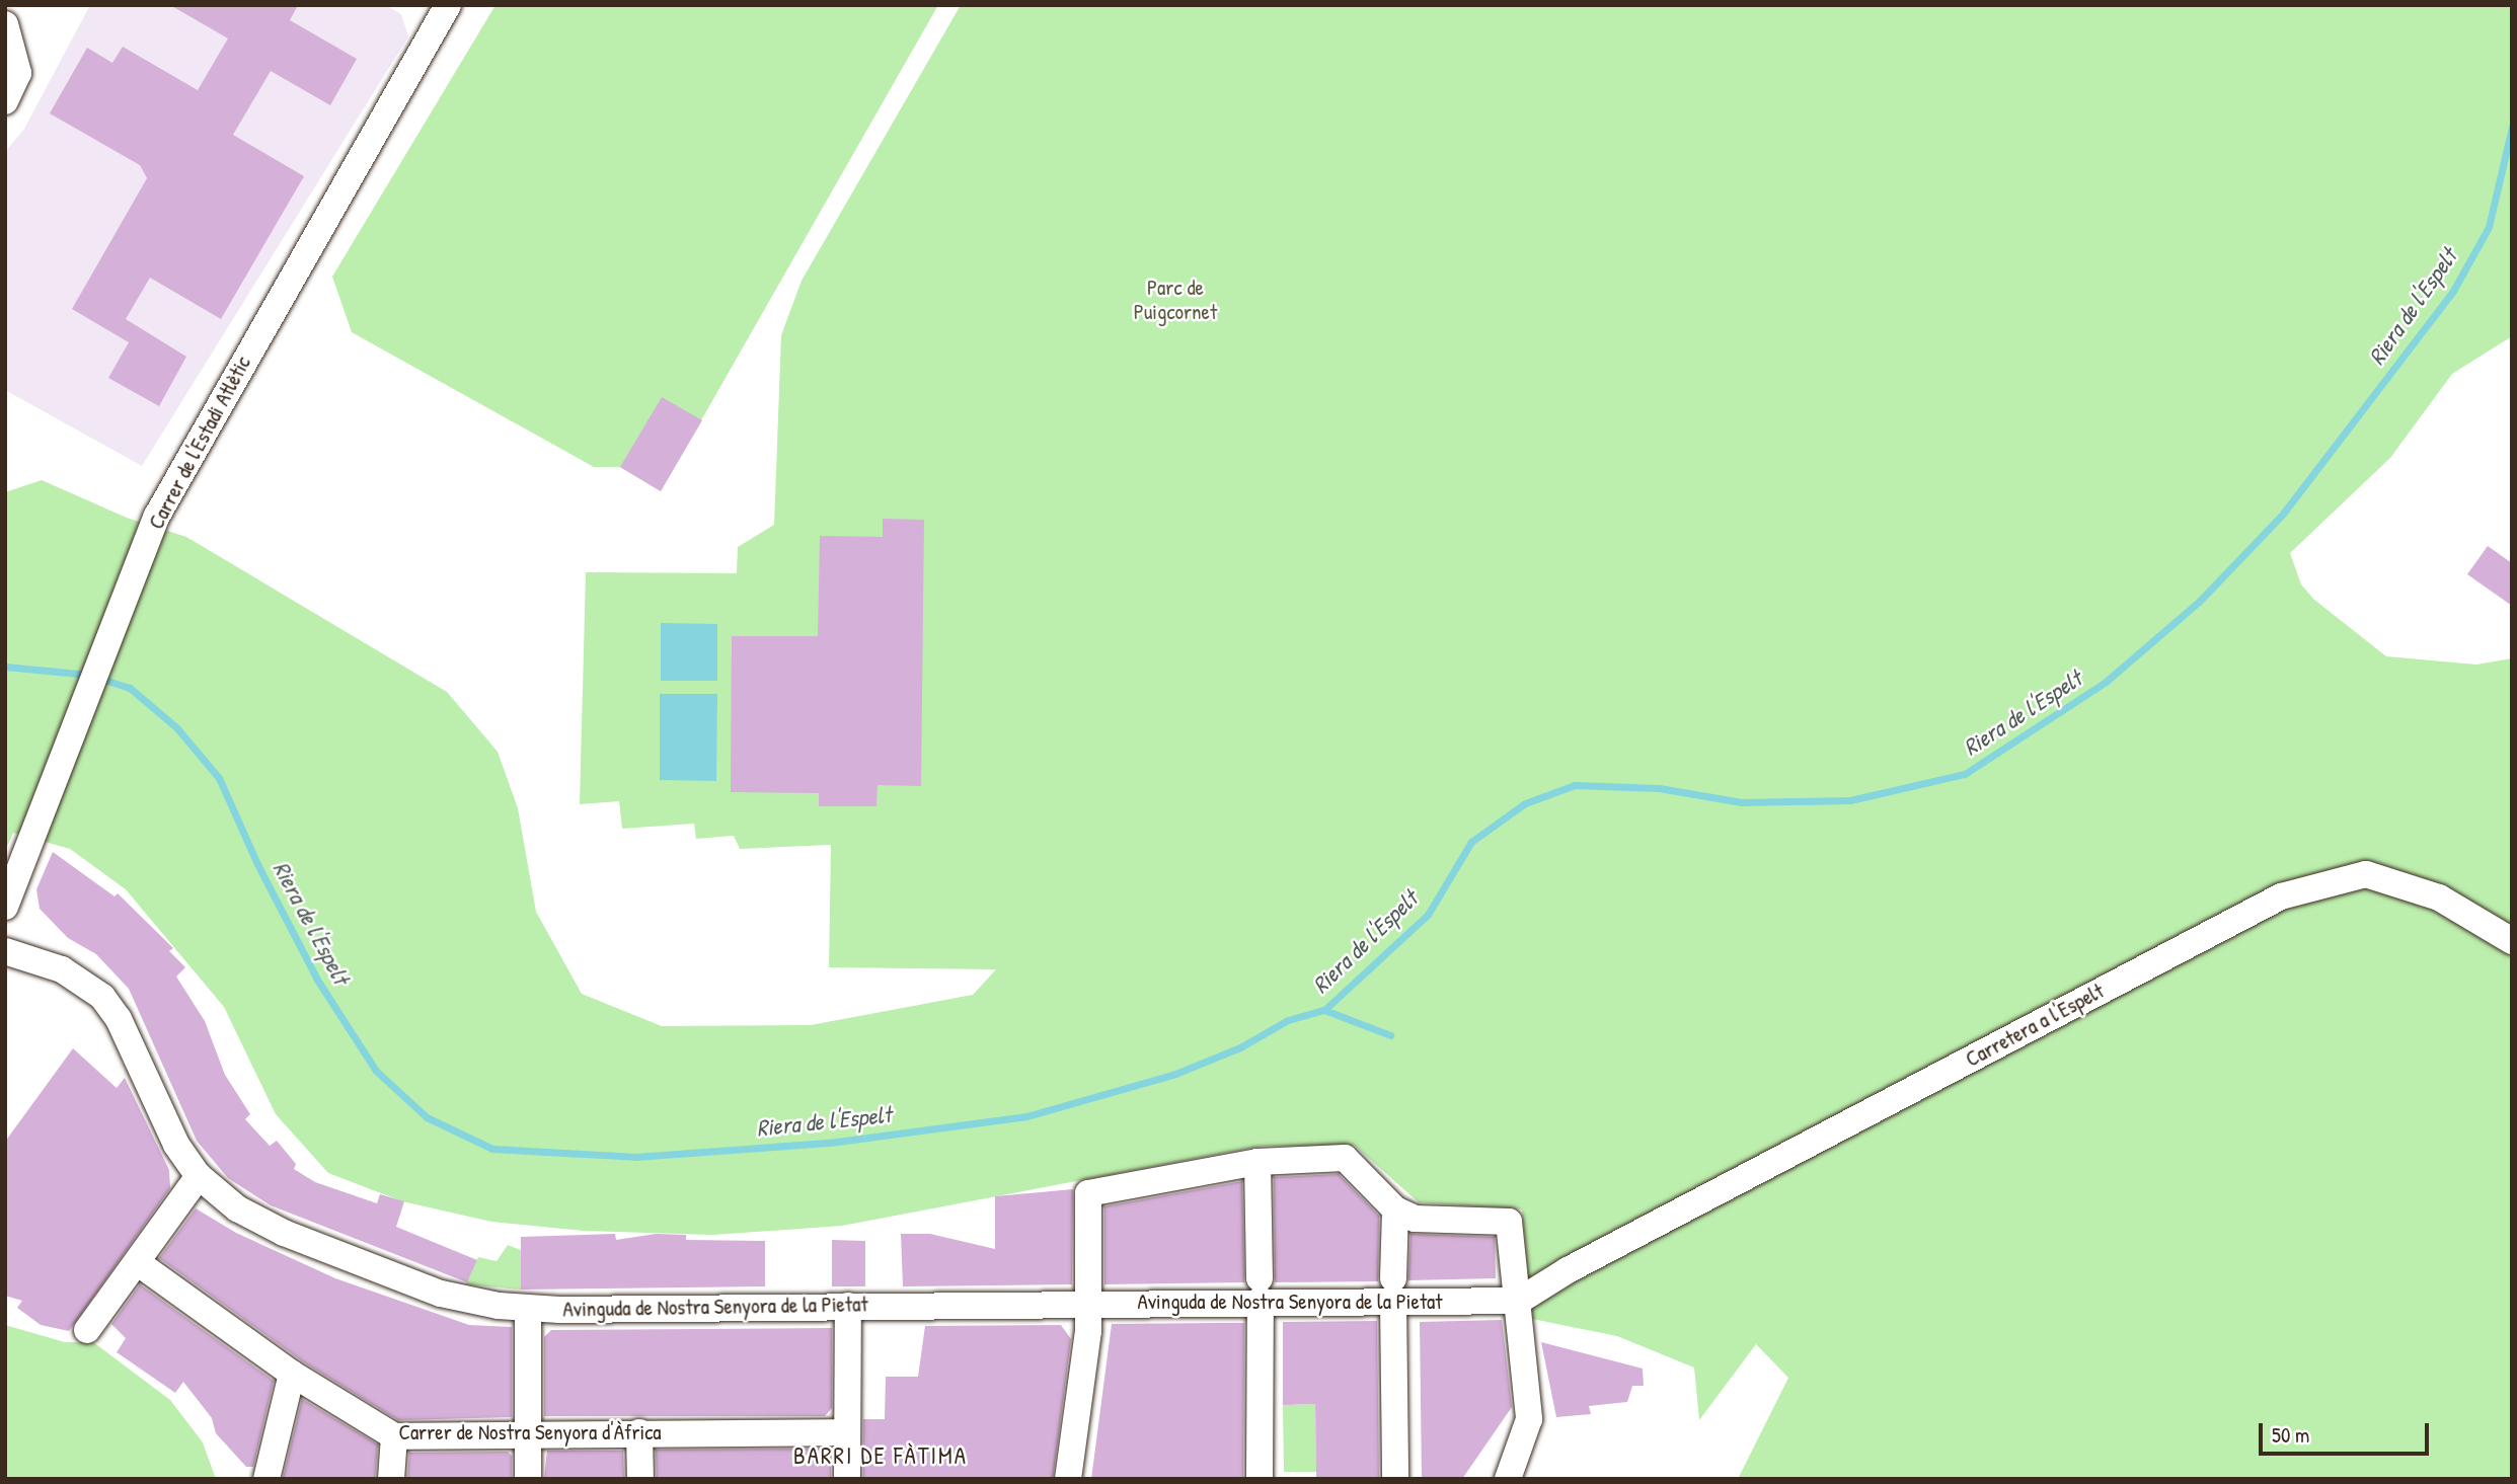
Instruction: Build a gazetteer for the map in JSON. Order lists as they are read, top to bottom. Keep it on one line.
{"streets":{"street":["Carrer de l'Estadi Atlètic","Carretera a l'Espelt","Avinguda de Nostra Senyora de la Pietat","Carrer de Nostra Senyora d'Àfrica"]},"crossings":[["Carretera a l'Espelt","Avinguda de Nostra Senyora de la Pietat"]],"districts":["BARRI DE FÀTIMA"],"water":["Riera de l'Espelt"],"parks":["Parc de Puigcornet"],"scale_bar":"50 m"}
